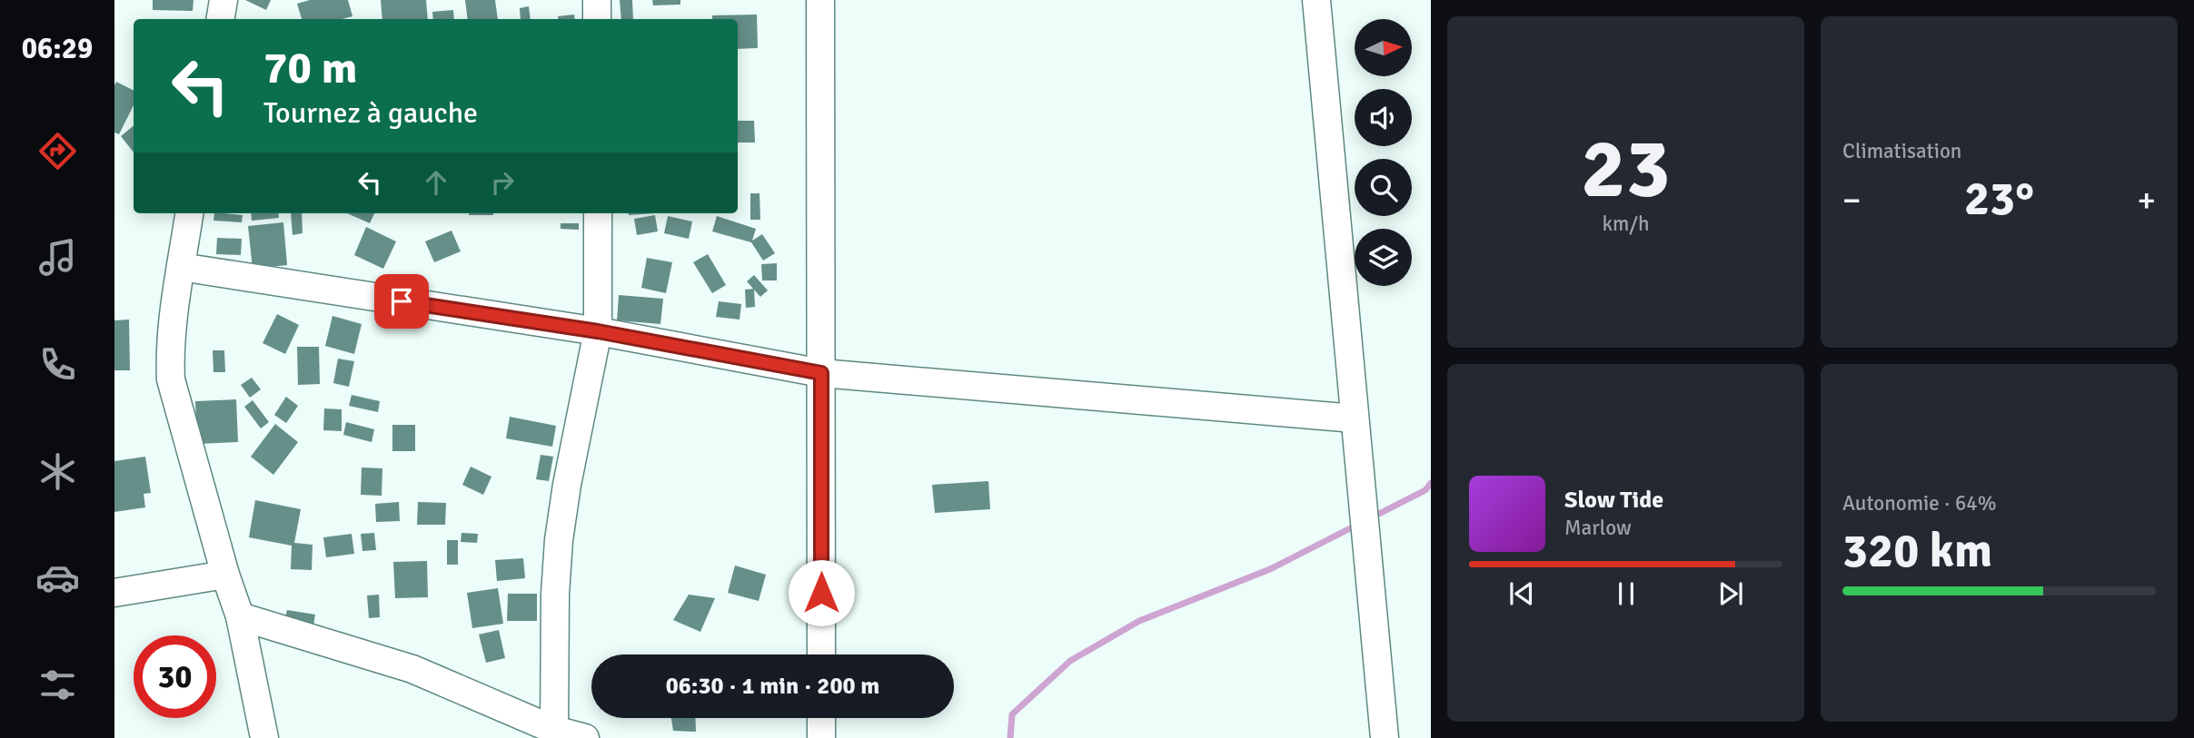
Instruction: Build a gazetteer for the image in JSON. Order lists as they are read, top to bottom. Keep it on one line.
{"north":"right","page":{"tabs":"06:29","tile":[["23","km/h"],"Climatisation",["Autonomie · 64%","320 km"]],"turn":["70 m","Tournez à gauche"],"heat":["−","23°","+"],"song":["Slow Tide","Marlow"],"limit":"30","trip":"06:30 · 1 min · 200 m"}}
